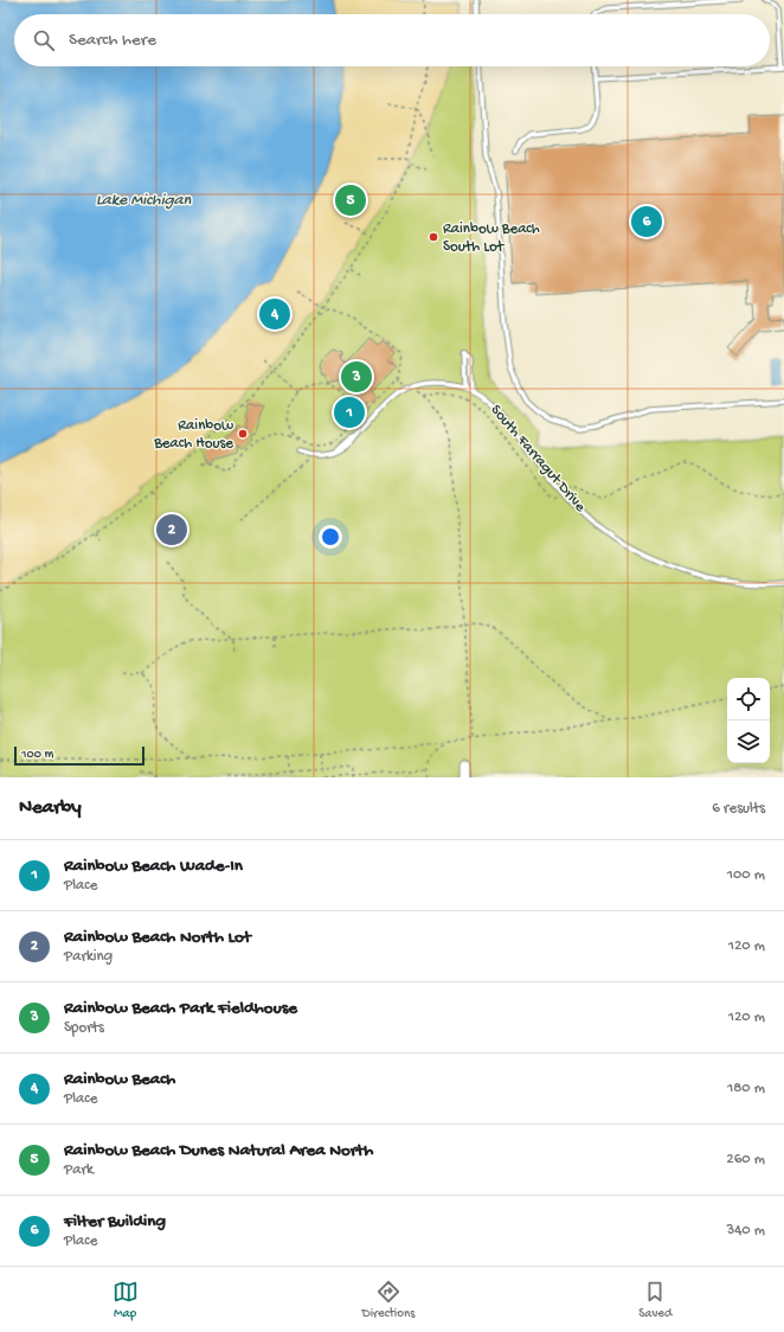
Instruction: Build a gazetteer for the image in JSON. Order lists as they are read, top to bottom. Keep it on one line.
{"streets":{"lane":["South Farragut Drive"]},"water":["Lake Michigan"],"places":["Rainbow Beach South Lot","Rainbow Beach House"],"scale_bar":"100 m","page":{"search":"Search here","pins":["5","6","4","3","1","2"],"scale":"100 m","heading":["Nearby","6 results"],"list":[{"mark":"1","name":"Rainbow Beach Wade-In","note":"Place","value":"100 m"},{"mark":"2","name":"Rainbow Beach North Lot","note":"Parking","value":"120 m"},{"mark":"3","name":"Rainbow Beach Park Fieldhouse","note":"Sports","value":"120 m"},{"mark":"4","name":"Rainbow Beach","note":"Place","value":"180 m"},{"mark":"5","name":"Rainbow Beach Dunes Natural Area North","note":"Park","value":"260 m"},{"mark":"6","name":"Filter Building","note":"Place","value":"340 m"}],"nav":["Map","Directions","Saved"]}}
